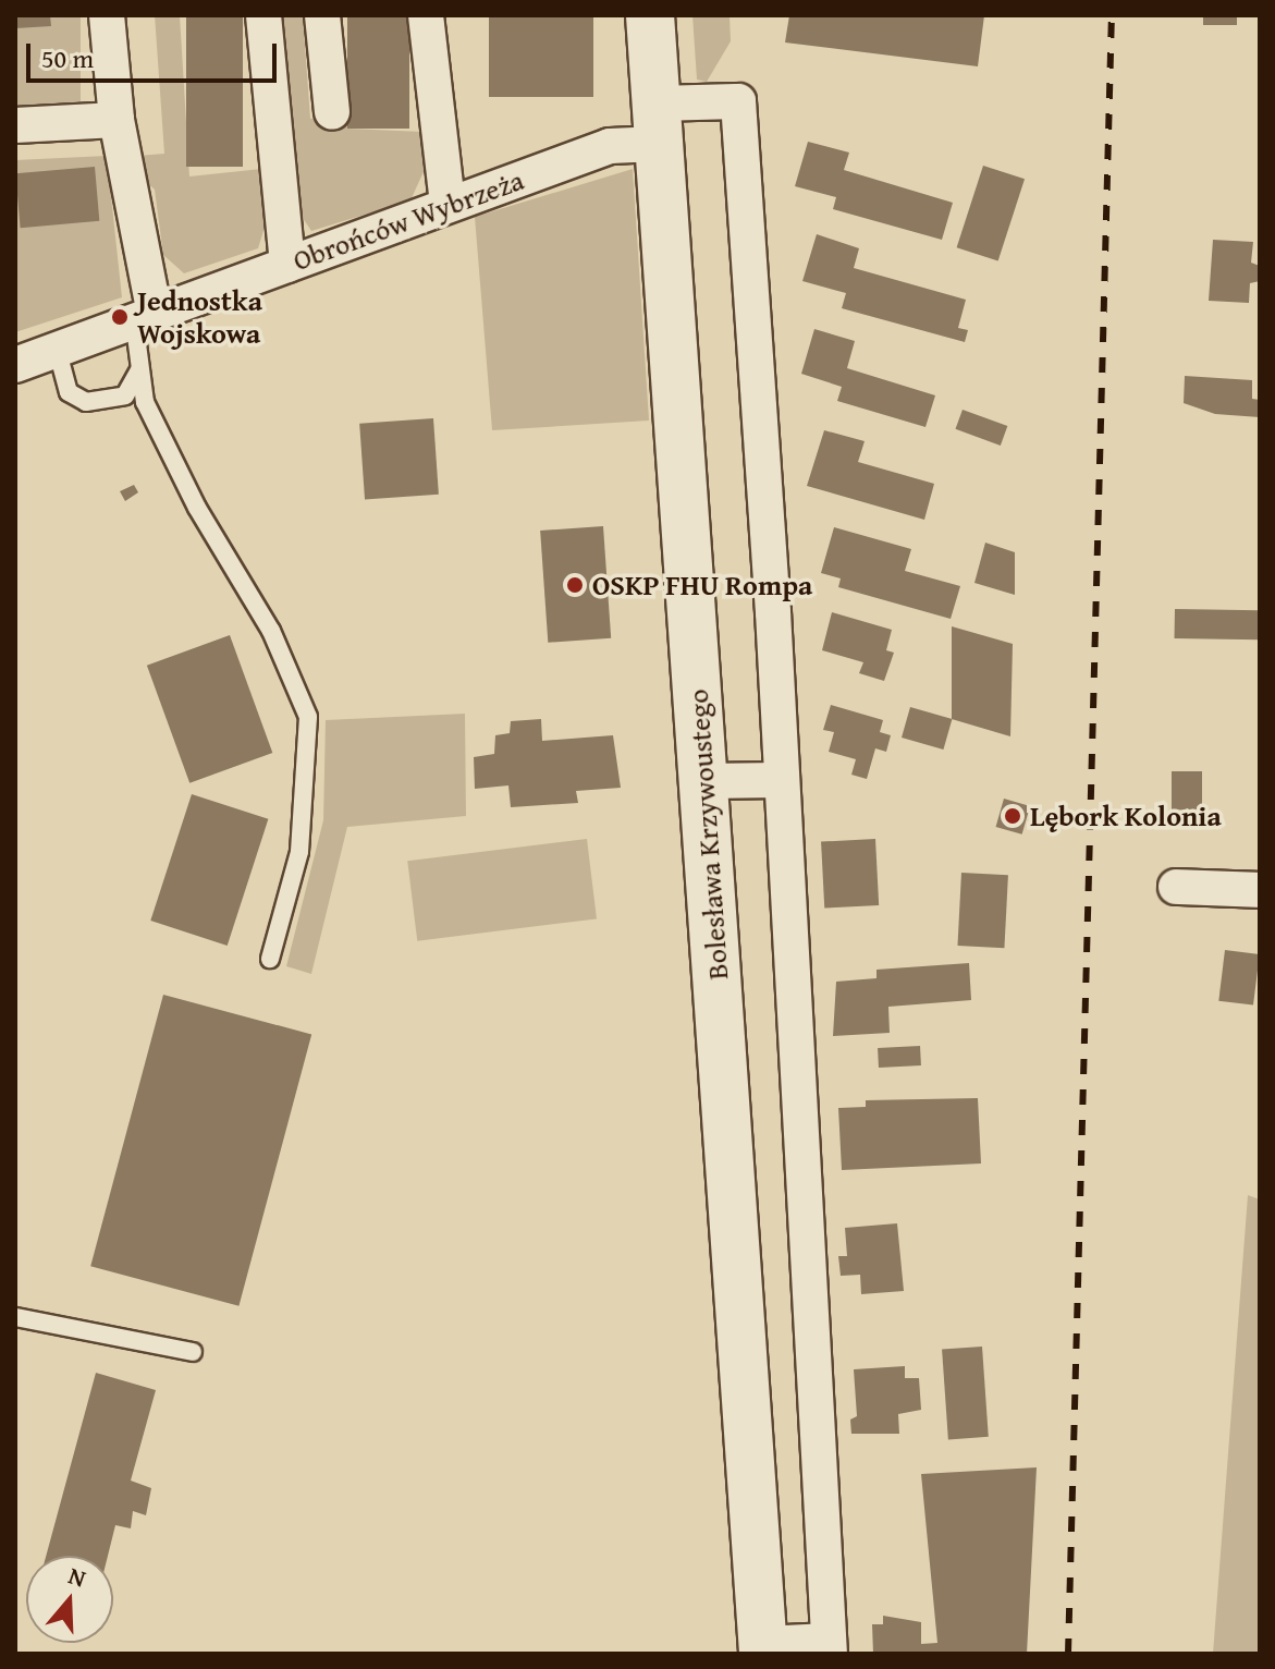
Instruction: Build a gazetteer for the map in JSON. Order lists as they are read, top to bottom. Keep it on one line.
{"streets":{"main road":["Bolesława Krzywoustego"],"street":["Obrońców Wybrzeża"]},"crossings":[["Obrońców Wybrzeża","Bolesława Krzywoustego"]],"places":["Jednostka Wojskowa","OSKP FHU Rompa","Lębork Kolonia"],"scale_bar":"50 m","north":"top"}
